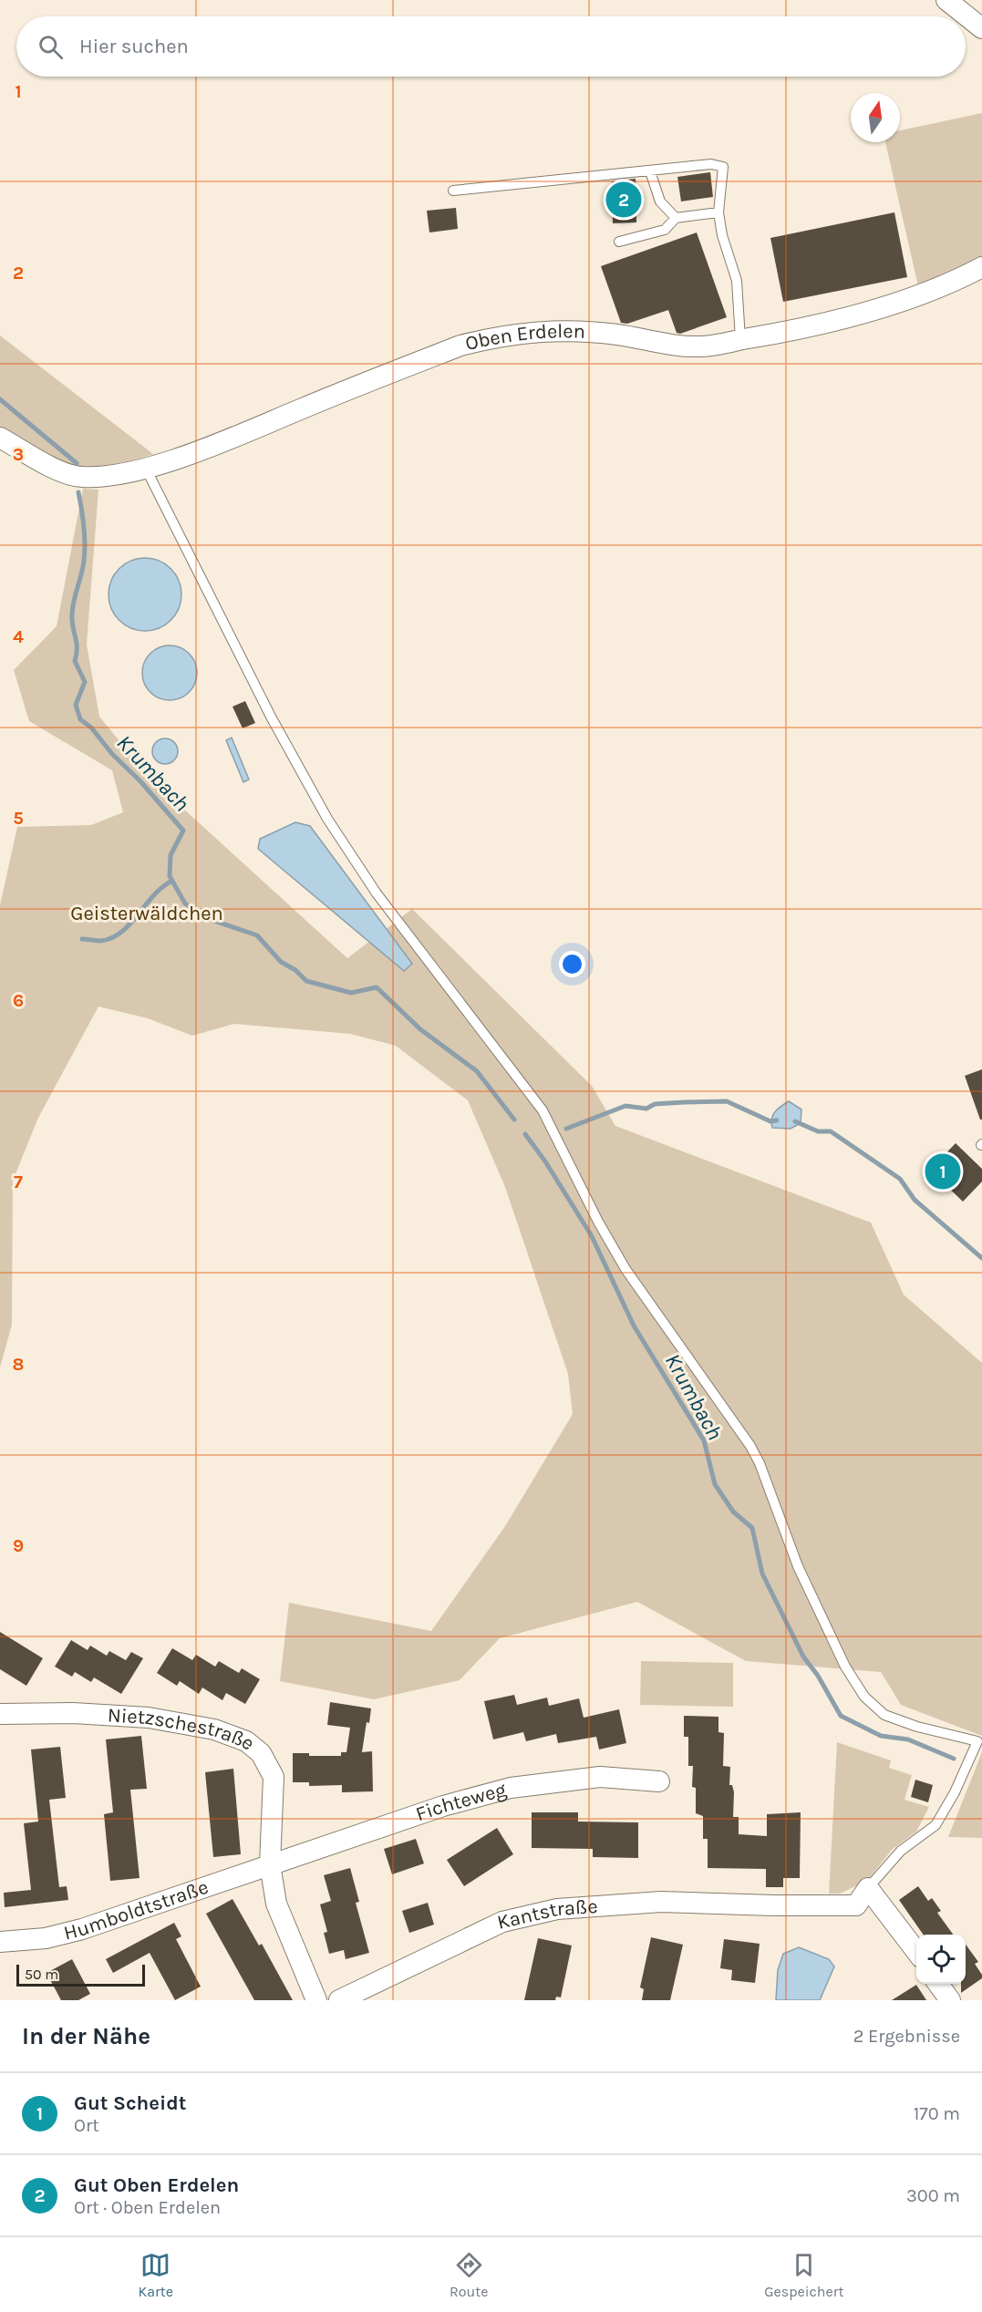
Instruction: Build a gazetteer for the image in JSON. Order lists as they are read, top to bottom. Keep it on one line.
{"streets":{"street":["Oben Erdelen","Nietzschestraße","Fichteweg","Humboldtstraße","Kantstraße"]},"crossings":[["Nietzschestraße","Fichteweg"],["Nietzschestraße","Humboldtstraße"],["Fichteweg","Humboldtstraße"]],"water":["Krumbach"],"parks":["Geisterwäldchen"],"scale_bar":"50 m","north":"top","page":{"search":"Hier suchen","pins":["2","1"],"scale":"50 m","heading":["In der Nähe","2 Ergebnisse"],"list":[{"mark":"1","name":"Gut Scheidt","note":"Ort","value":"170 m"},{"mark":"2","name":"Gut Oben Erdelen","note":"Ort · Oben Erdelen","value":"300 m"}],"nav":["Karte","Route","Gespeichert"]},"grid":{"rows":["1","2","3","4","5","6","7","8","9"]}}
